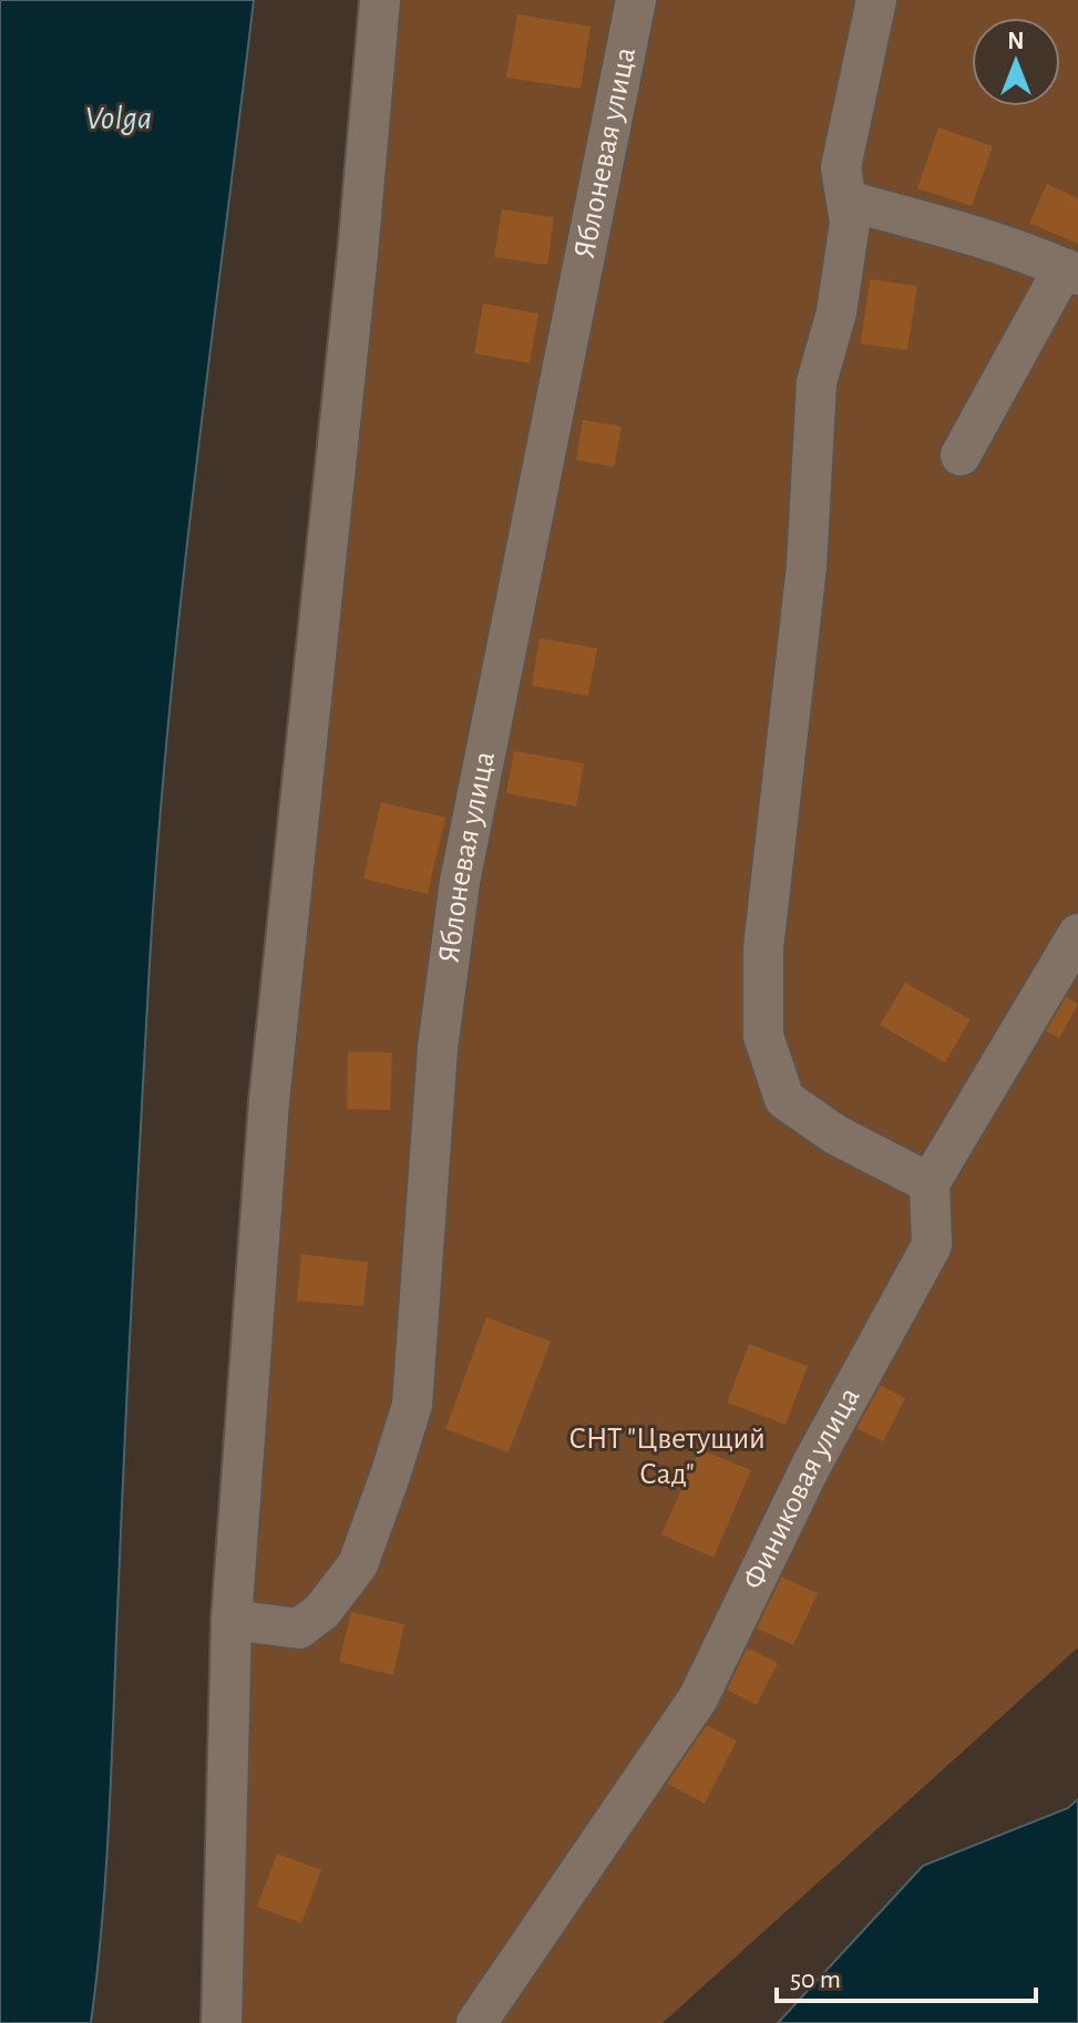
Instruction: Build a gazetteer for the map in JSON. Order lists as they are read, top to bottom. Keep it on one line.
{"streets":{"street":["Яблоневая улица","Финиковая улица"]},"water":["Volga"],"parks":["СНТ \"Цветущий Сад\""],"scale_bar":"50 m","north":"top"}
